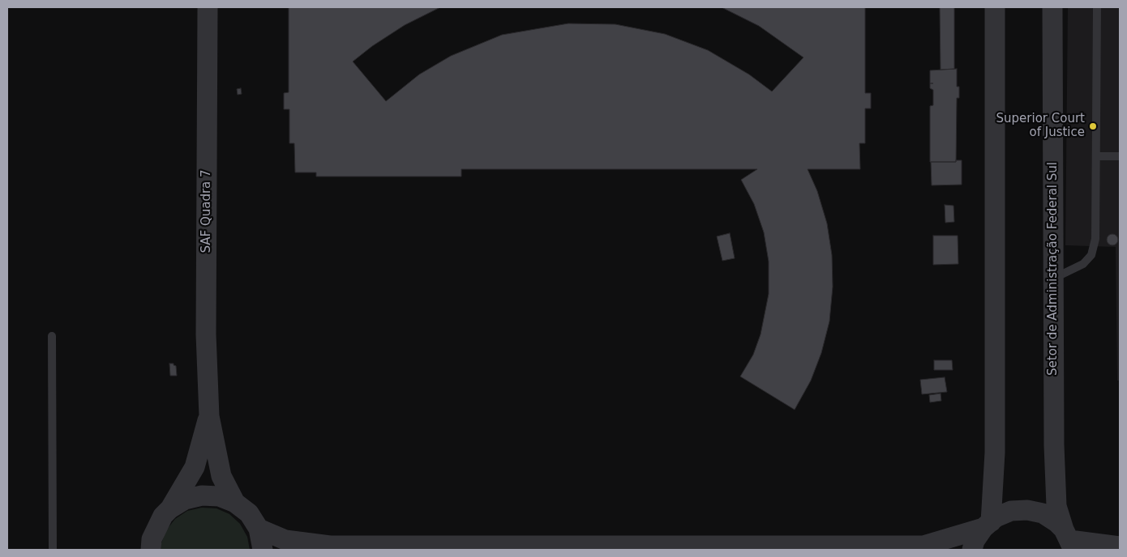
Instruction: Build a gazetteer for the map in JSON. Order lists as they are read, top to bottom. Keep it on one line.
{"streets":{"street":["SAF Quadra 7","Setor de Administração Federal Sul"]},"places":["Superior Court of Justice"]}
